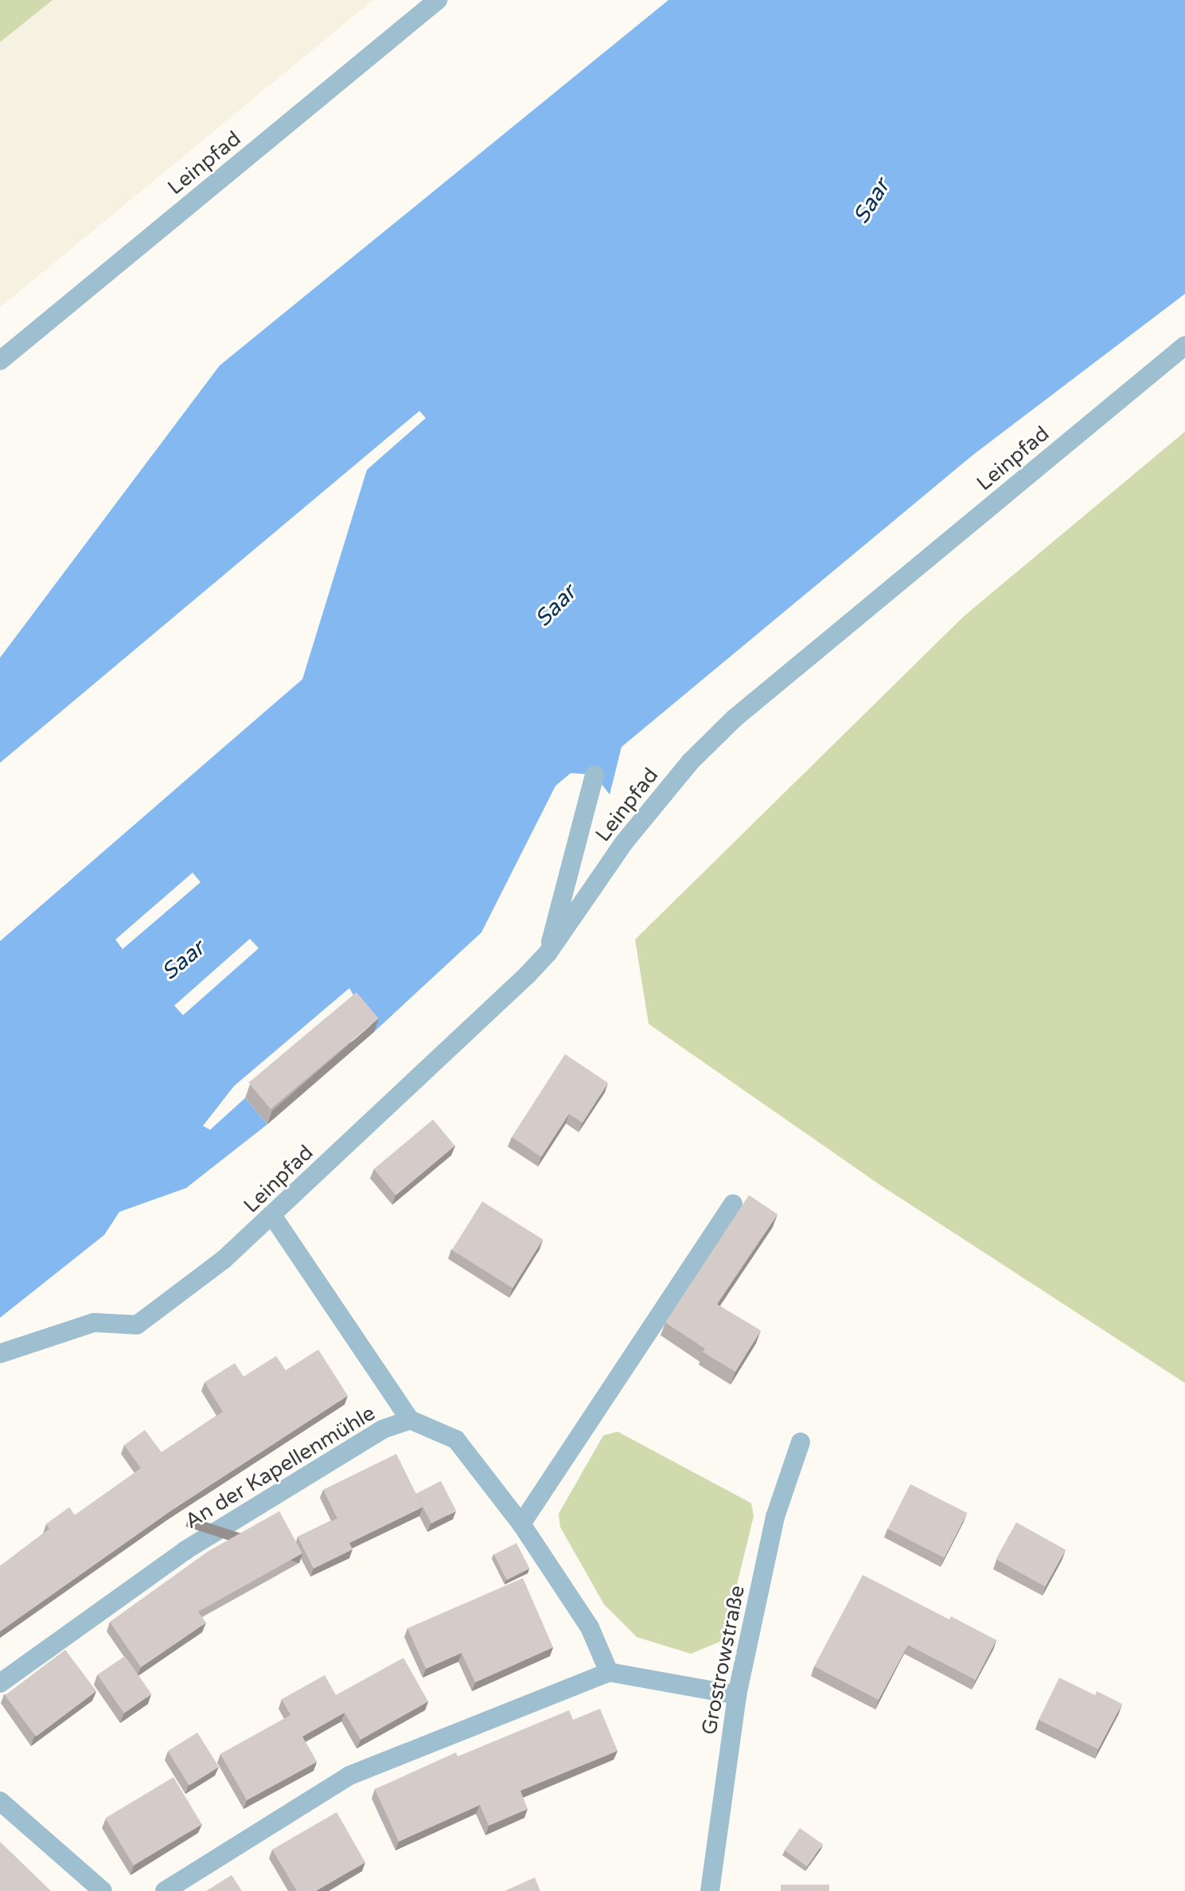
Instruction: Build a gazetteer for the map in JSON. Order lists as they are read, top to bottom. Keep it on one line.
{"streets":{"street":["Leinpfad","An der Kapellenmühle","Grostrowstraße"]},"water":["Saar"]}
